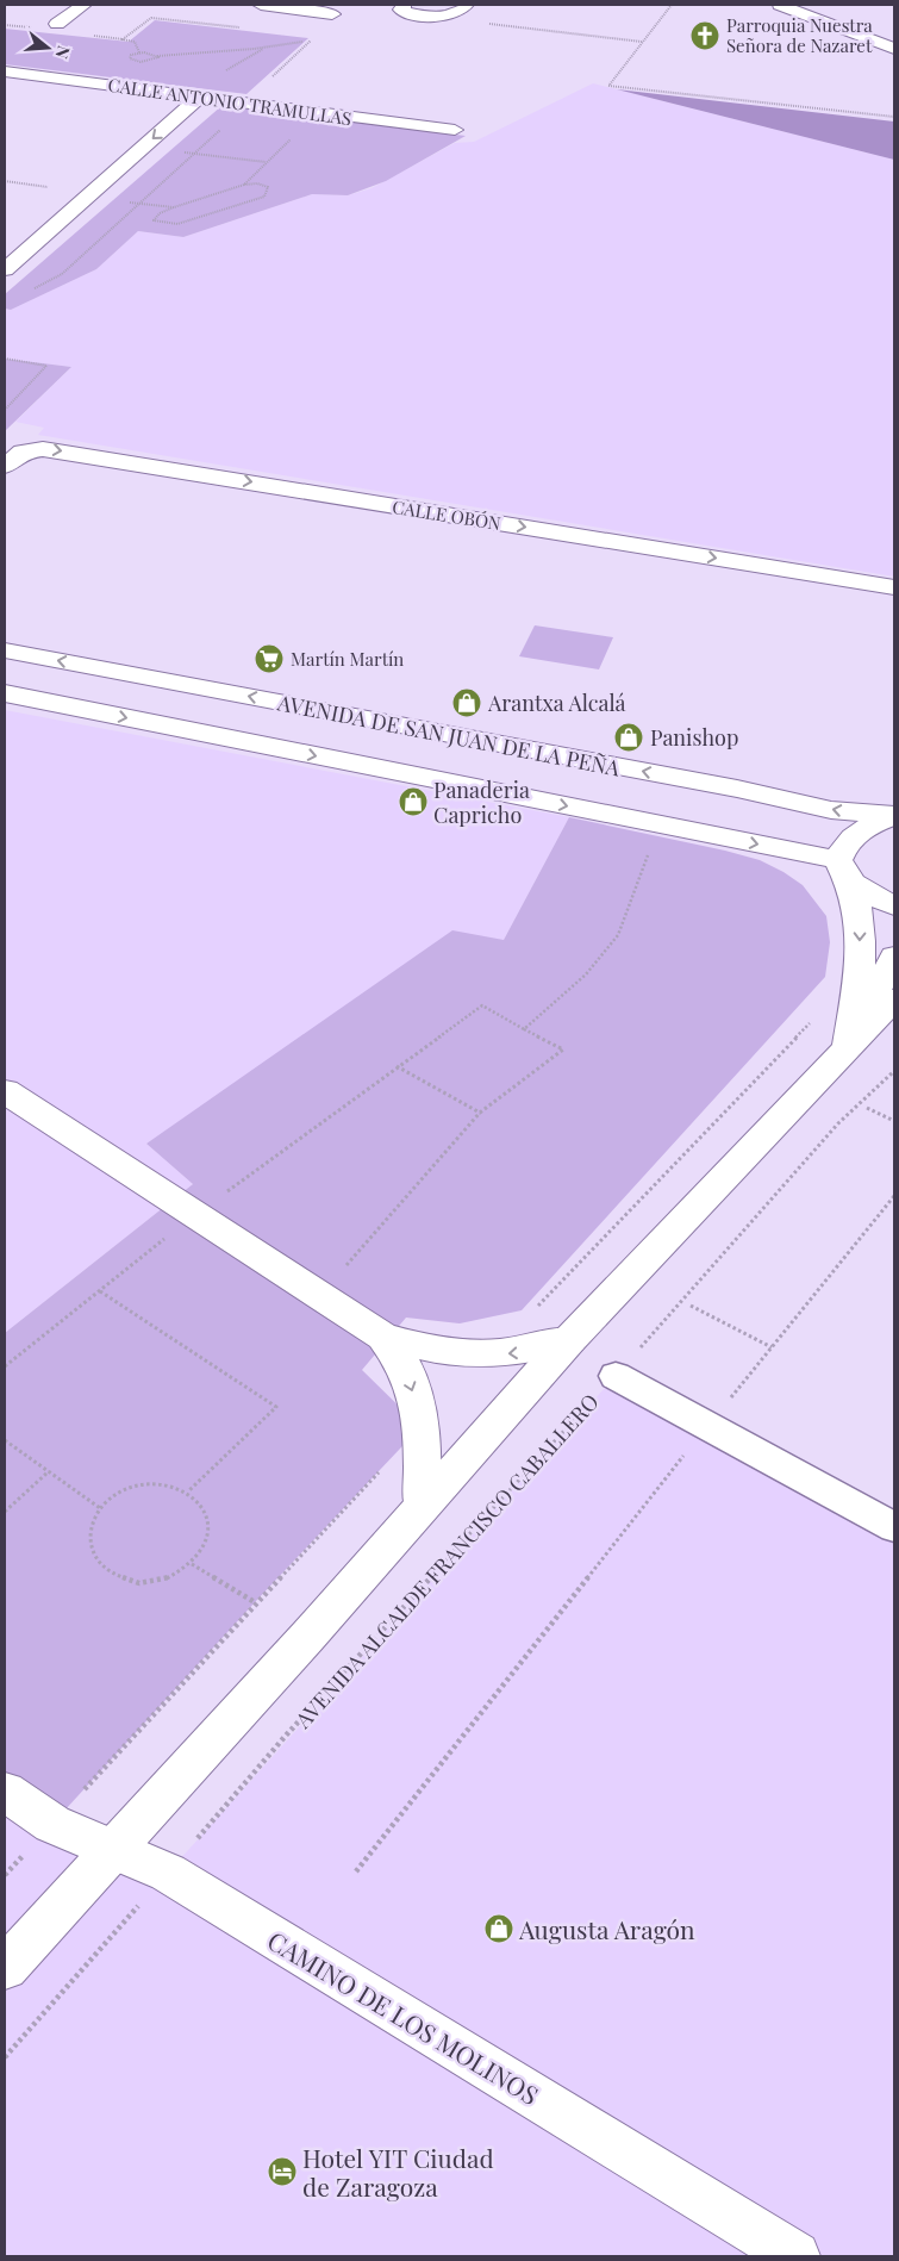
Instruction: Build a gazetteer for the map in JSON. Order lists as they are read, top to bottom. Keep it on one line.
{"streets":{"street":["CALLE ANTONIO TRAMULLAS","CALLE OBÓN","AVENIDA DE SAN JUAN DE LA PEÑA","CAMINO DE LOS MOLINOS"],"path":["AVENIDA ALCALDE FRANCISCO CABALLERO"]},"crossings":[["AVENIDA ALCALDE FRANCISCO CABALLERO","CAMINO DE LOS MOLINOS"]],"places":{"church":["Parroquia Nuestra Señora de Nazaret"],"supermarket":["Martín Martín"],"shop":["Arantxa Alcalá","Panishop","Panaderia Capricho","Augusta Aragón"],"hotel":["Hotel YIT Ciudad de Zaragoza"]},"north":"right"}
